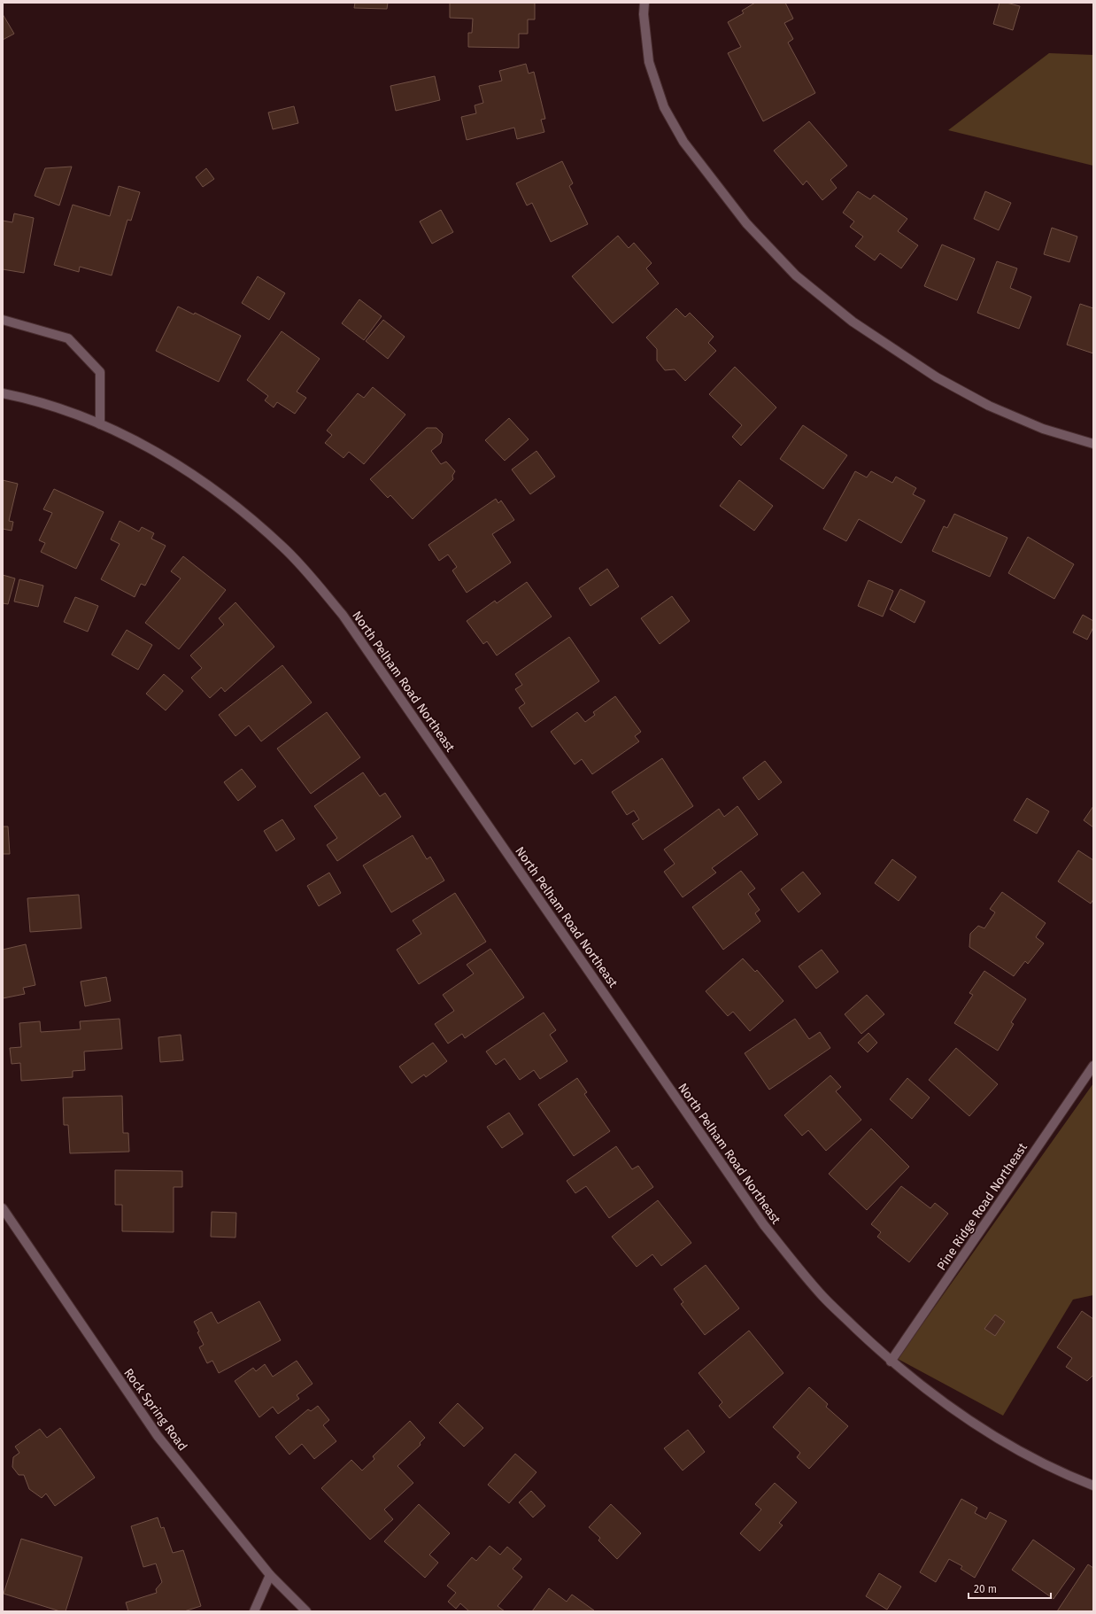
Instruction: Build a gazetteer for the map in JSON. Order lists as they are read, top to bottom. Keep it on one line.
{"streets":{"street":["North Pelham Road Northeast","Pine Ridge Road Northeast","Rock Spring Road"]},"crossings":[["North Pelham Road Northeast","Pine Ridge Road Northeast"]],"scale_bar":"20 m"}
